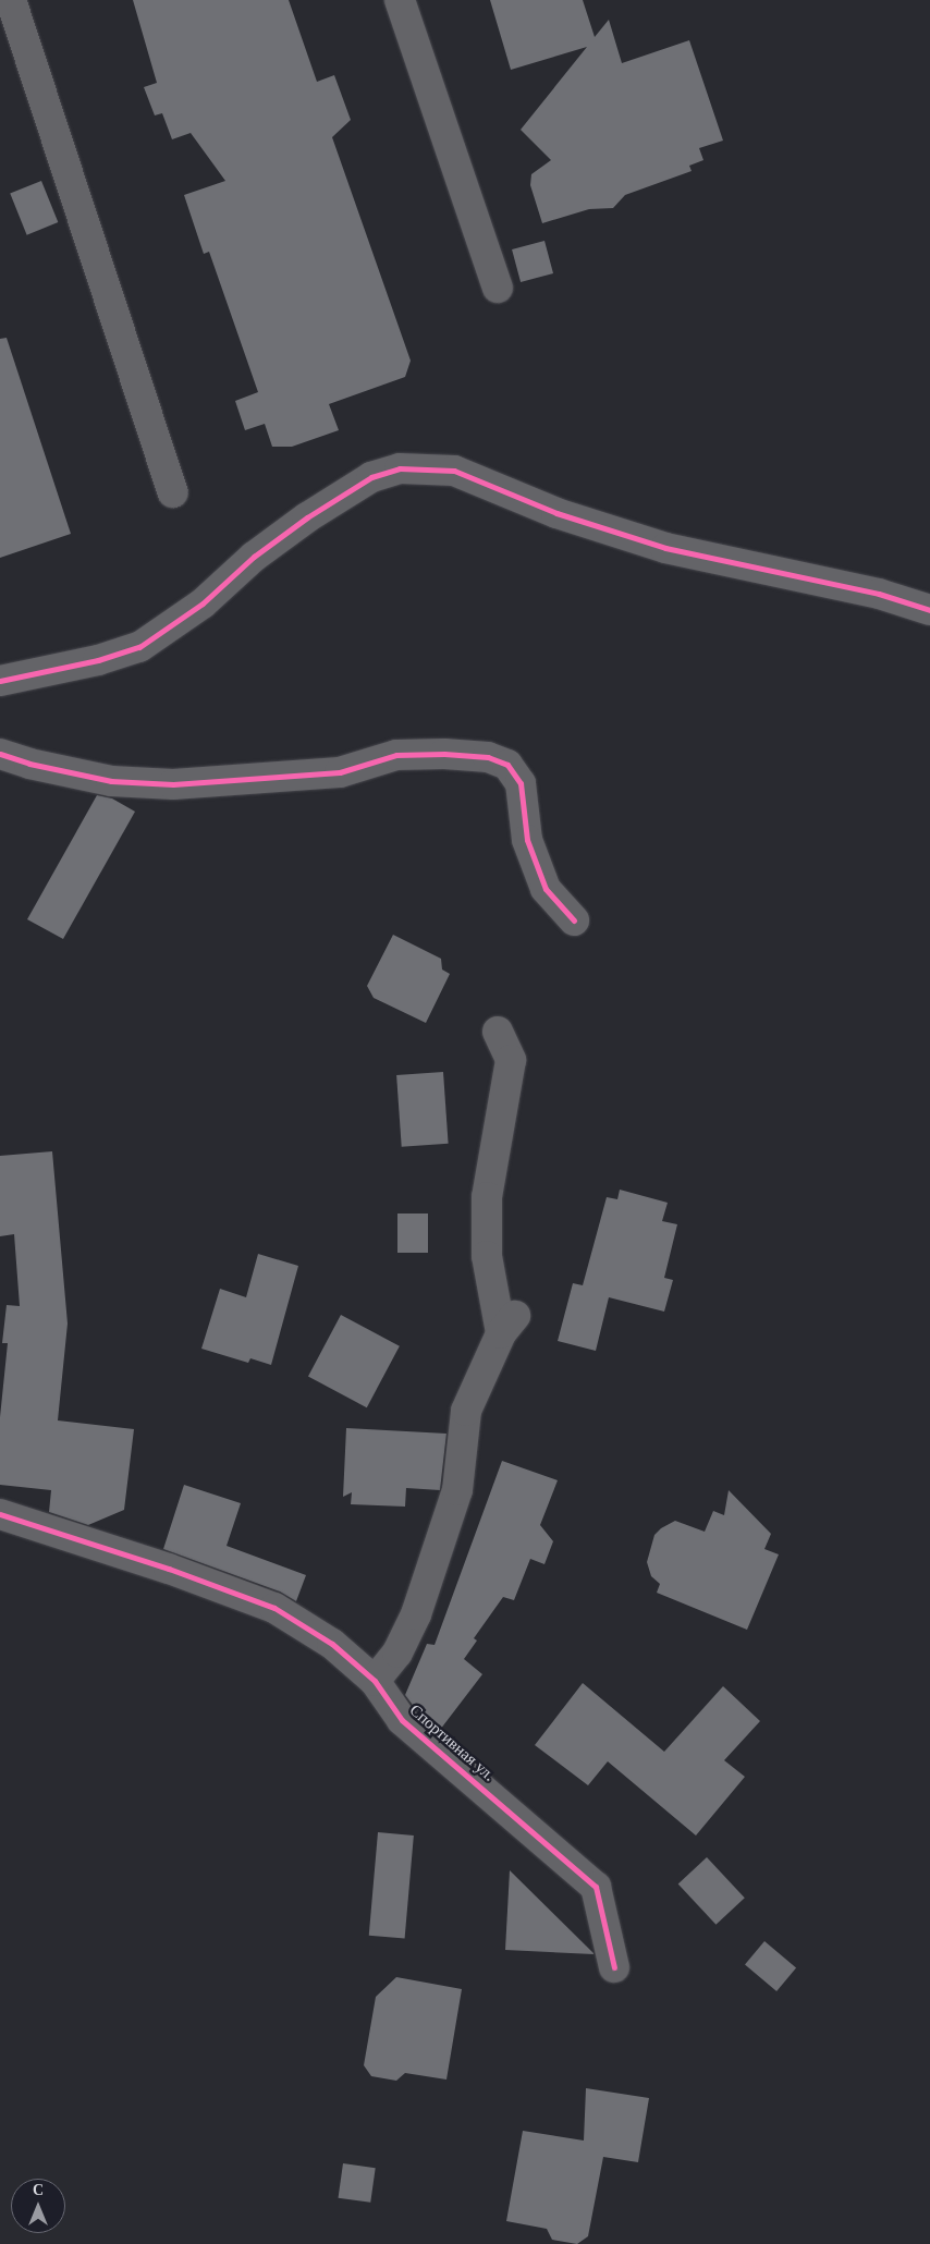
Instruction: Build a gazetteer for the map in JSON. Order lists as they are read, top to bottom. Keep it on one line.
{"streets":{"street":["Спортивная ул."]},"north":"top"}
